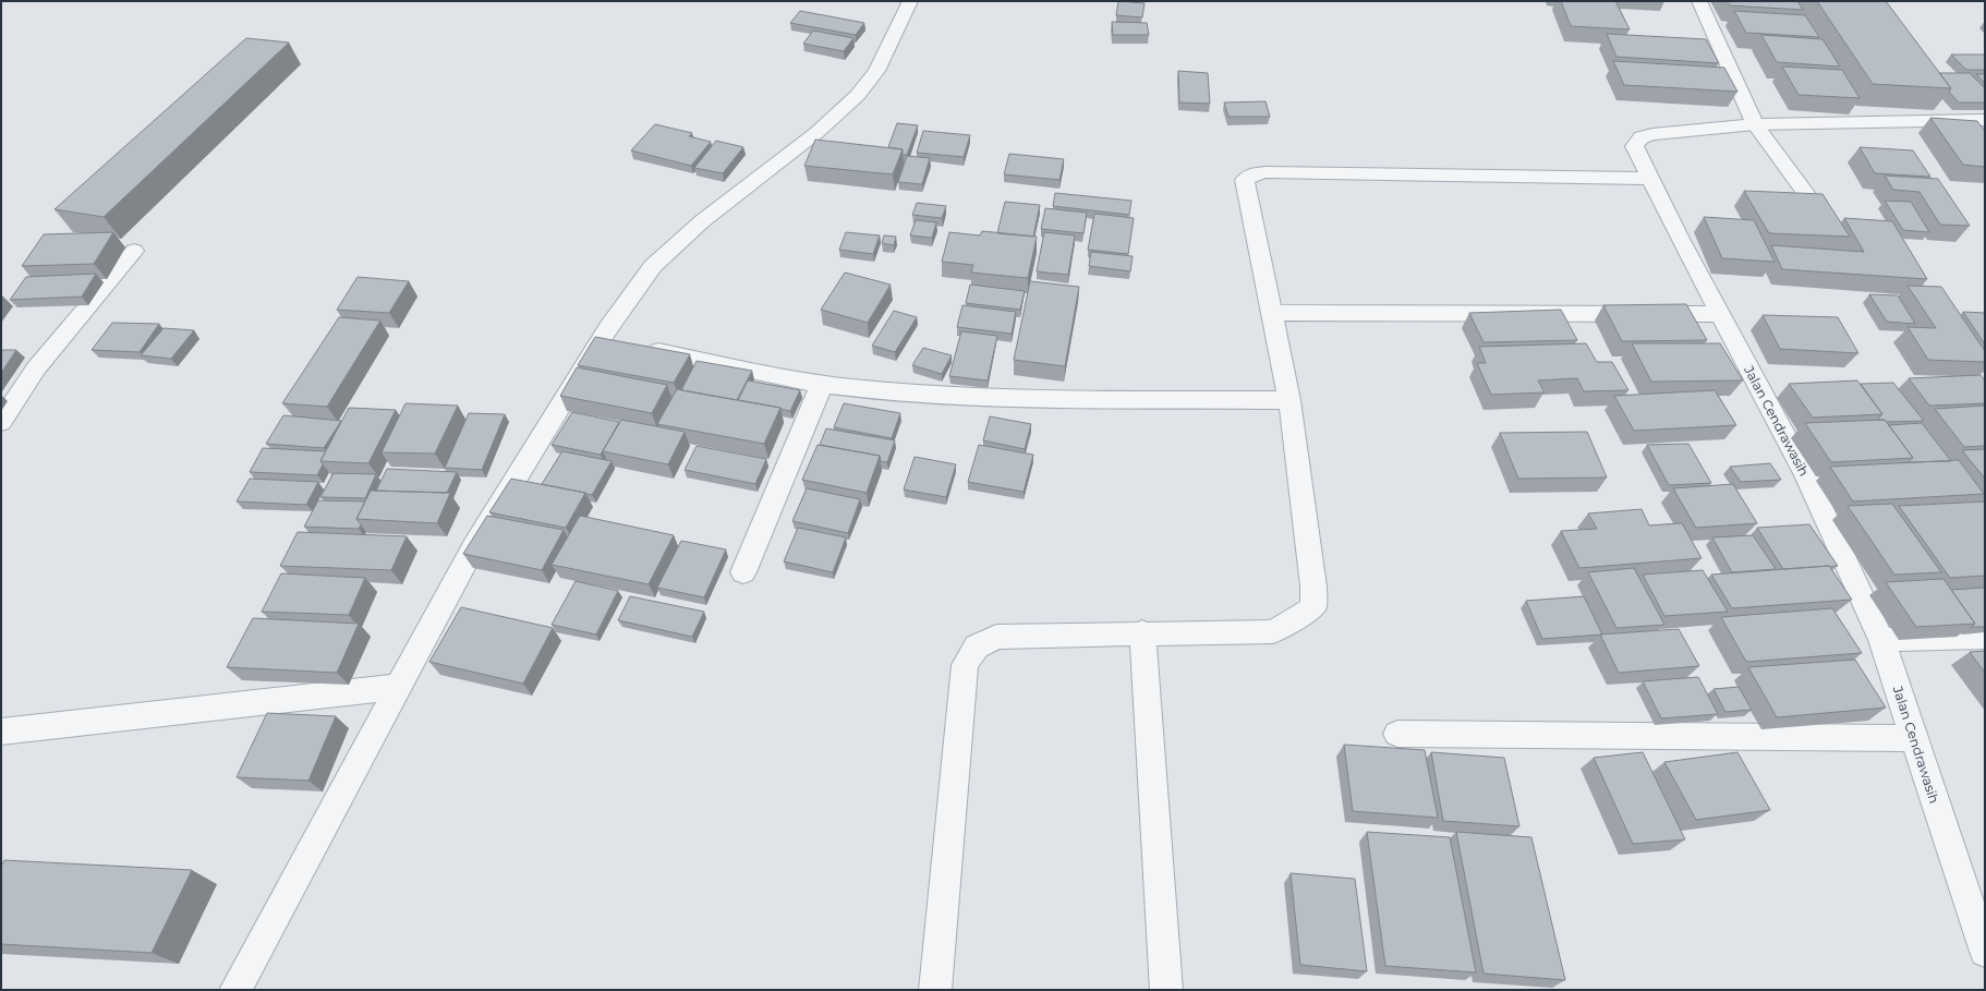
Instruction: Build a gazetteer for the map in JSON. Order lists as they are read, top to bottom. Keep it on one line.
{"streets":{"street":["Jalan Cendrawasih"]}}
